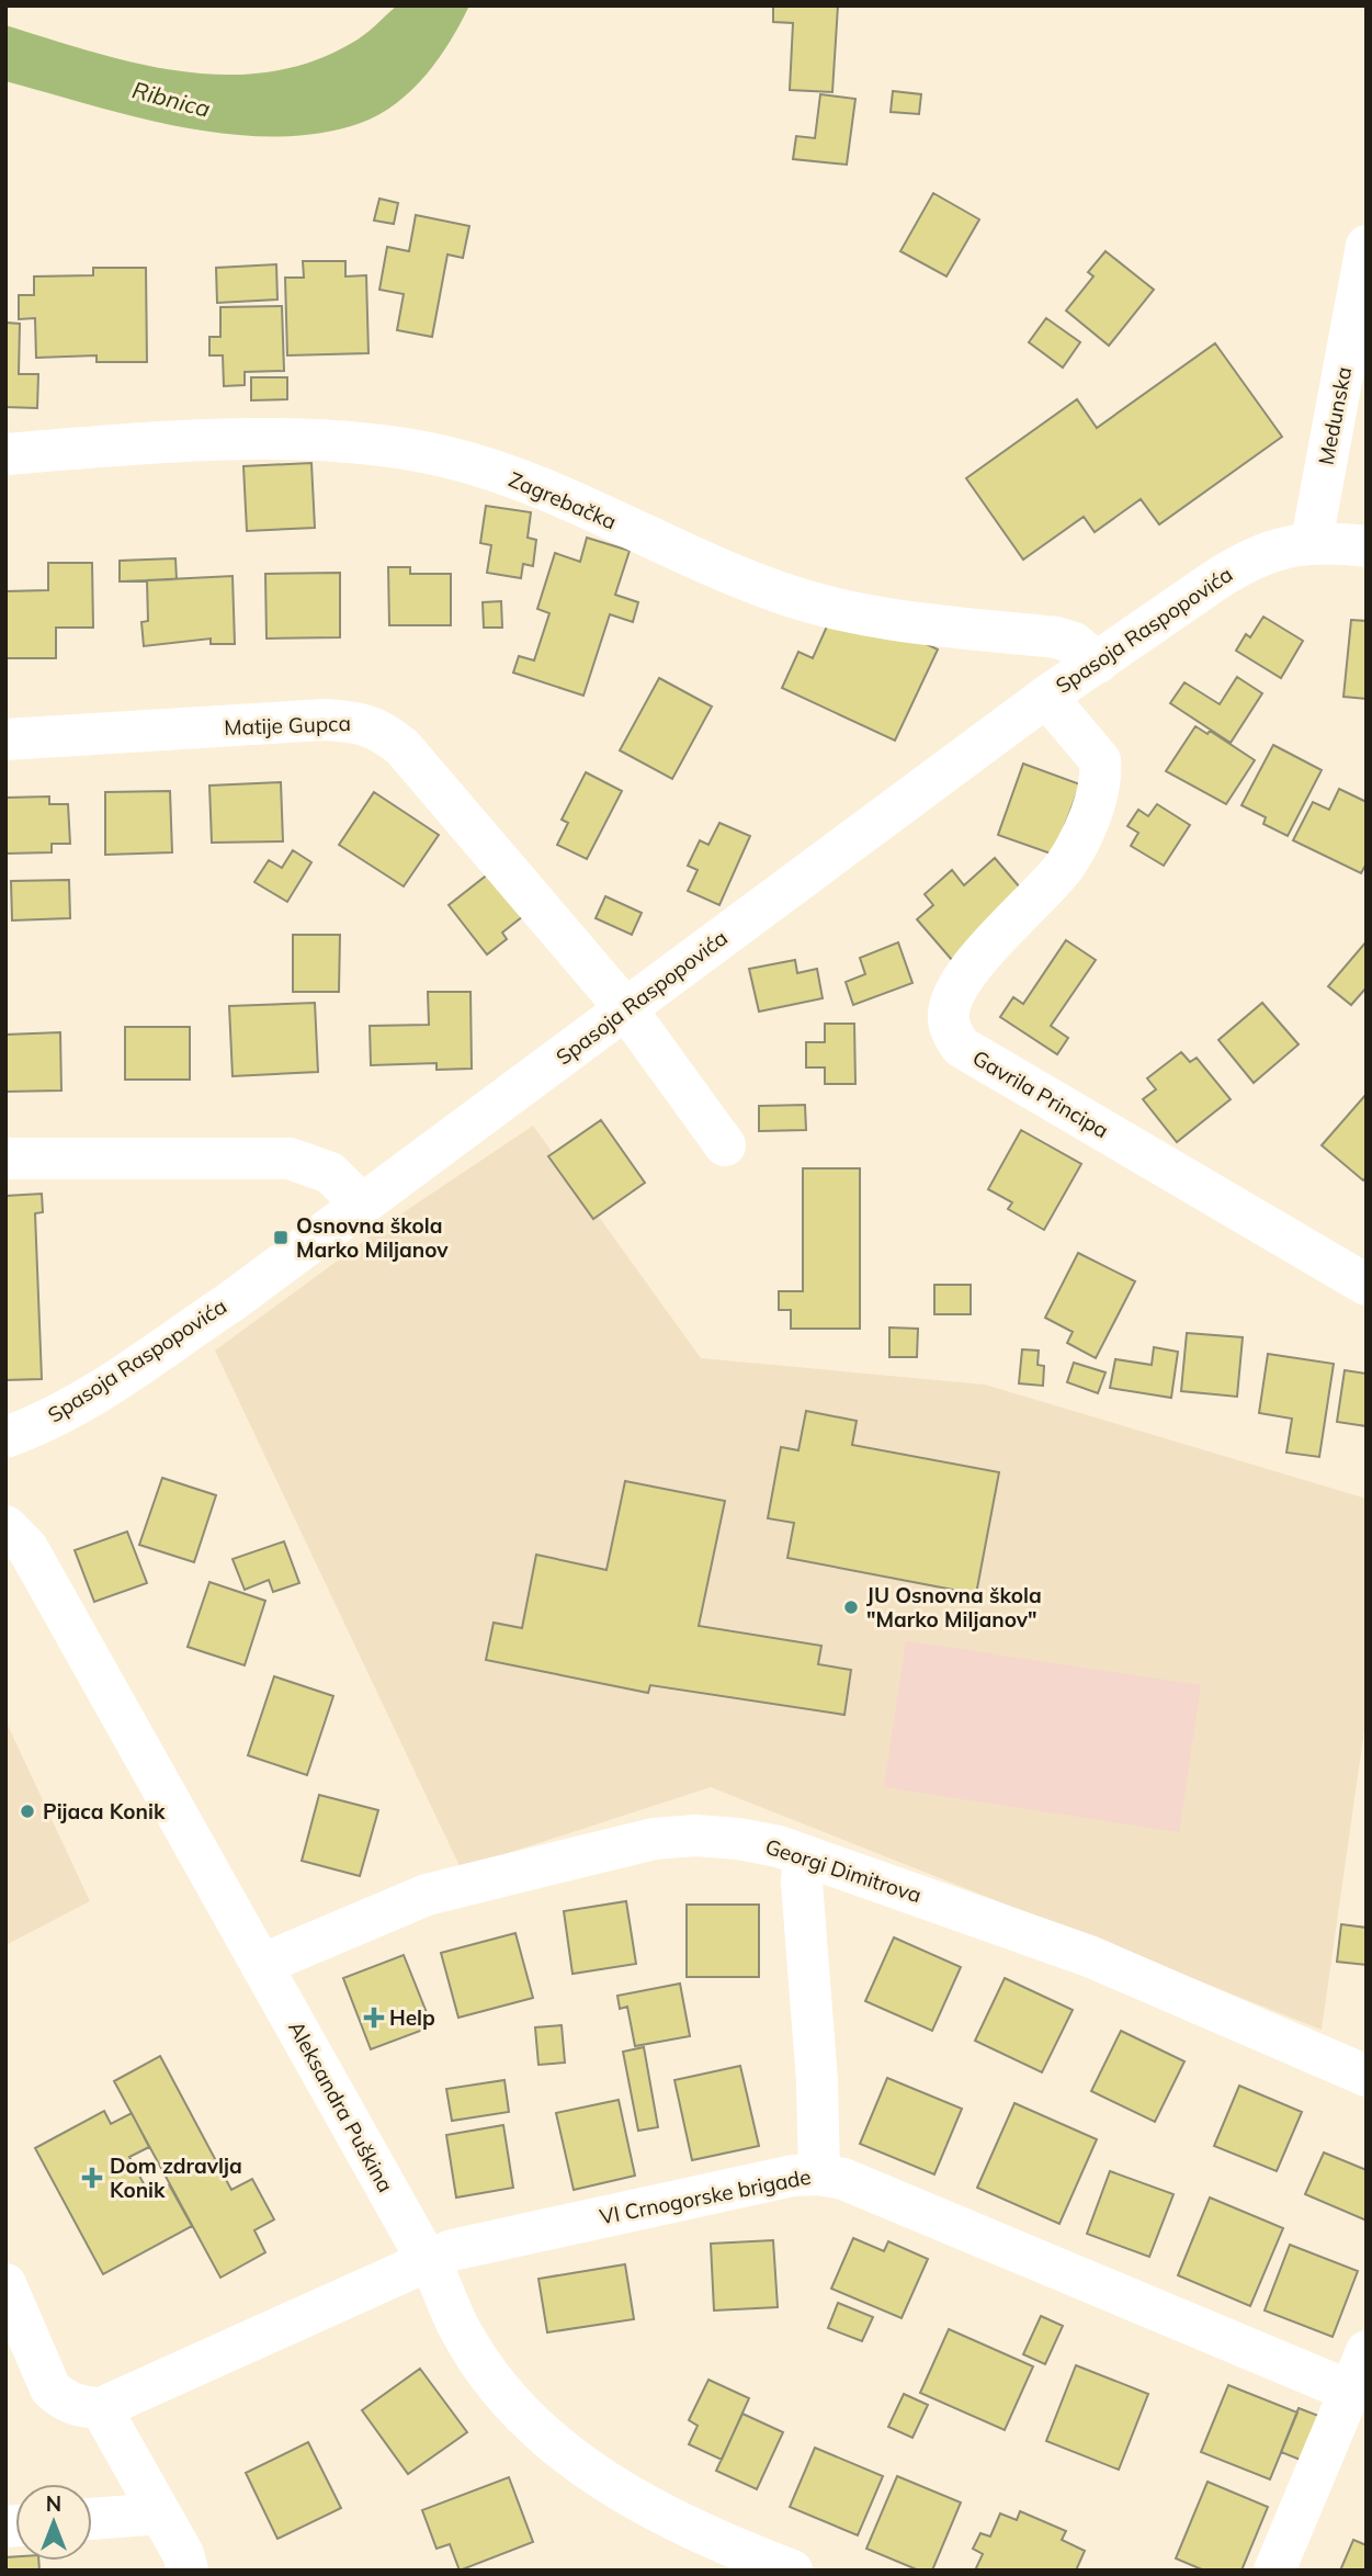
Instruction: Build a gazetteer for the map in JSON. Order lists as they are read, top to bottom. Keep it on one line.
{"streets":{"street":["Medunska","Zagrebačka","Spasoja Raspopovića","Matije Gupca","Gavrila Principa","Georgi Dimitrova","Aleksandra Puškina","VI Crnogorske brigade"]},"crossings":[["Medunska","Spasoja Raspopovića"],["Zagrebačka","Spasoja Raspopovića"],["Spasoja Raspopovića","Matije Gupca"],["Spasoja Raspopovića","Gavrila Principa"],["Georgi Dimitrova","Aleksandra Puškina"],["Aleksandra Puškina","VI Crnogorske brigade"]],"water":["Ribnica"],"places":{"transit":["Osnovna škola Marko Miljanov"],"other":["JU Osnovna škola \"Marko Miljanov\"","Pijaca Konik"],"health":["Help","Dom zdravlja Konik"]},"north":"top"}
